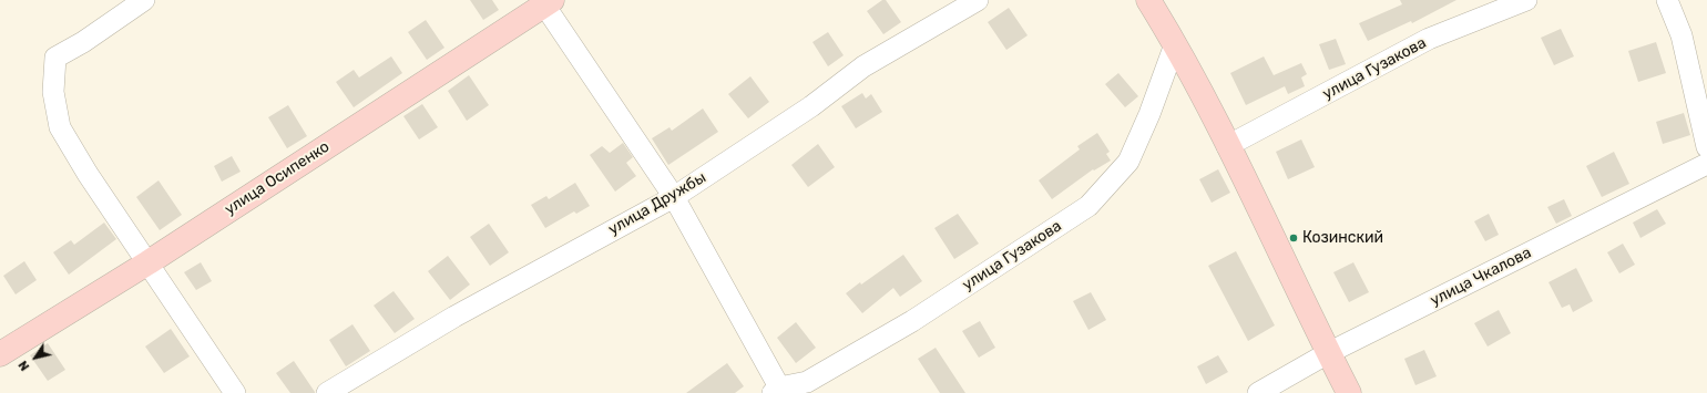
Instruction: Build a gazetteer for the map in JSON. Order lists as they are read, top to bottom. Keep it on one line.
{"streets":{"main road":["улица Осипенко"],"street":["улица Гузакова","улица Дружбы","улица Чкалова"]},"places":["Козинский"],"north":"bottom left"}
